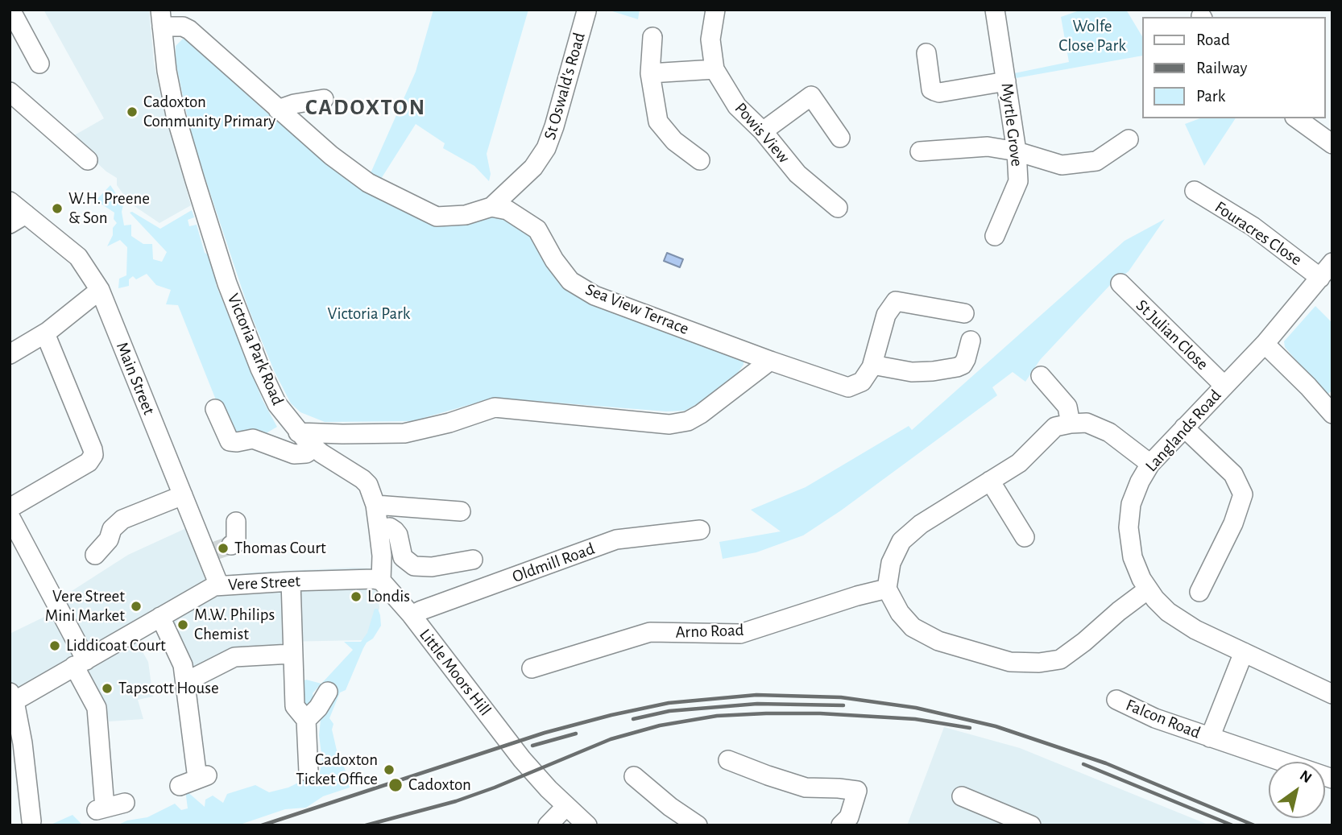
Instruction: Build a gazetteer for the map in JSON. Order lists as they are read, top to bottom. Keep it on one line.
{"streets":{"street":["St Oswald's Road","Myrtle Grove","Powis View","Fouracres Close","Sea View Terrace","St Julian Close","Victoria Park Road","Main Street","Langlands Road","Oldmill Road","Vere Street","Arno Road","Little Moors Hill","Falcon Road"]},"crossings":[["St Oswald's Road","Sea View Terrace"],["Fouracres Close","Langlands Road"],["St Julian Close","Langlands Road"],["Main Street","Vere Street"],["Langlands Road","Falcon Road"],["Oldmill Road","Little Moors Hill"],["Vere Street","Little Moors Hill"]],"districts":["CADOXTON"],"parks":["Wolfe Close Park","Victoria Park"],"places":["Cadoxton Community Primary","W.H. Preene & Son","Thomas Court","Londis","Vere Street Mini Market","M.W. Philips Chemist","Liddicoat Court","Tapscott House","Cadoxton Ticket Office","Cadoxton"],"legend":["Road","Railway","Park"],"north":"top right"}
